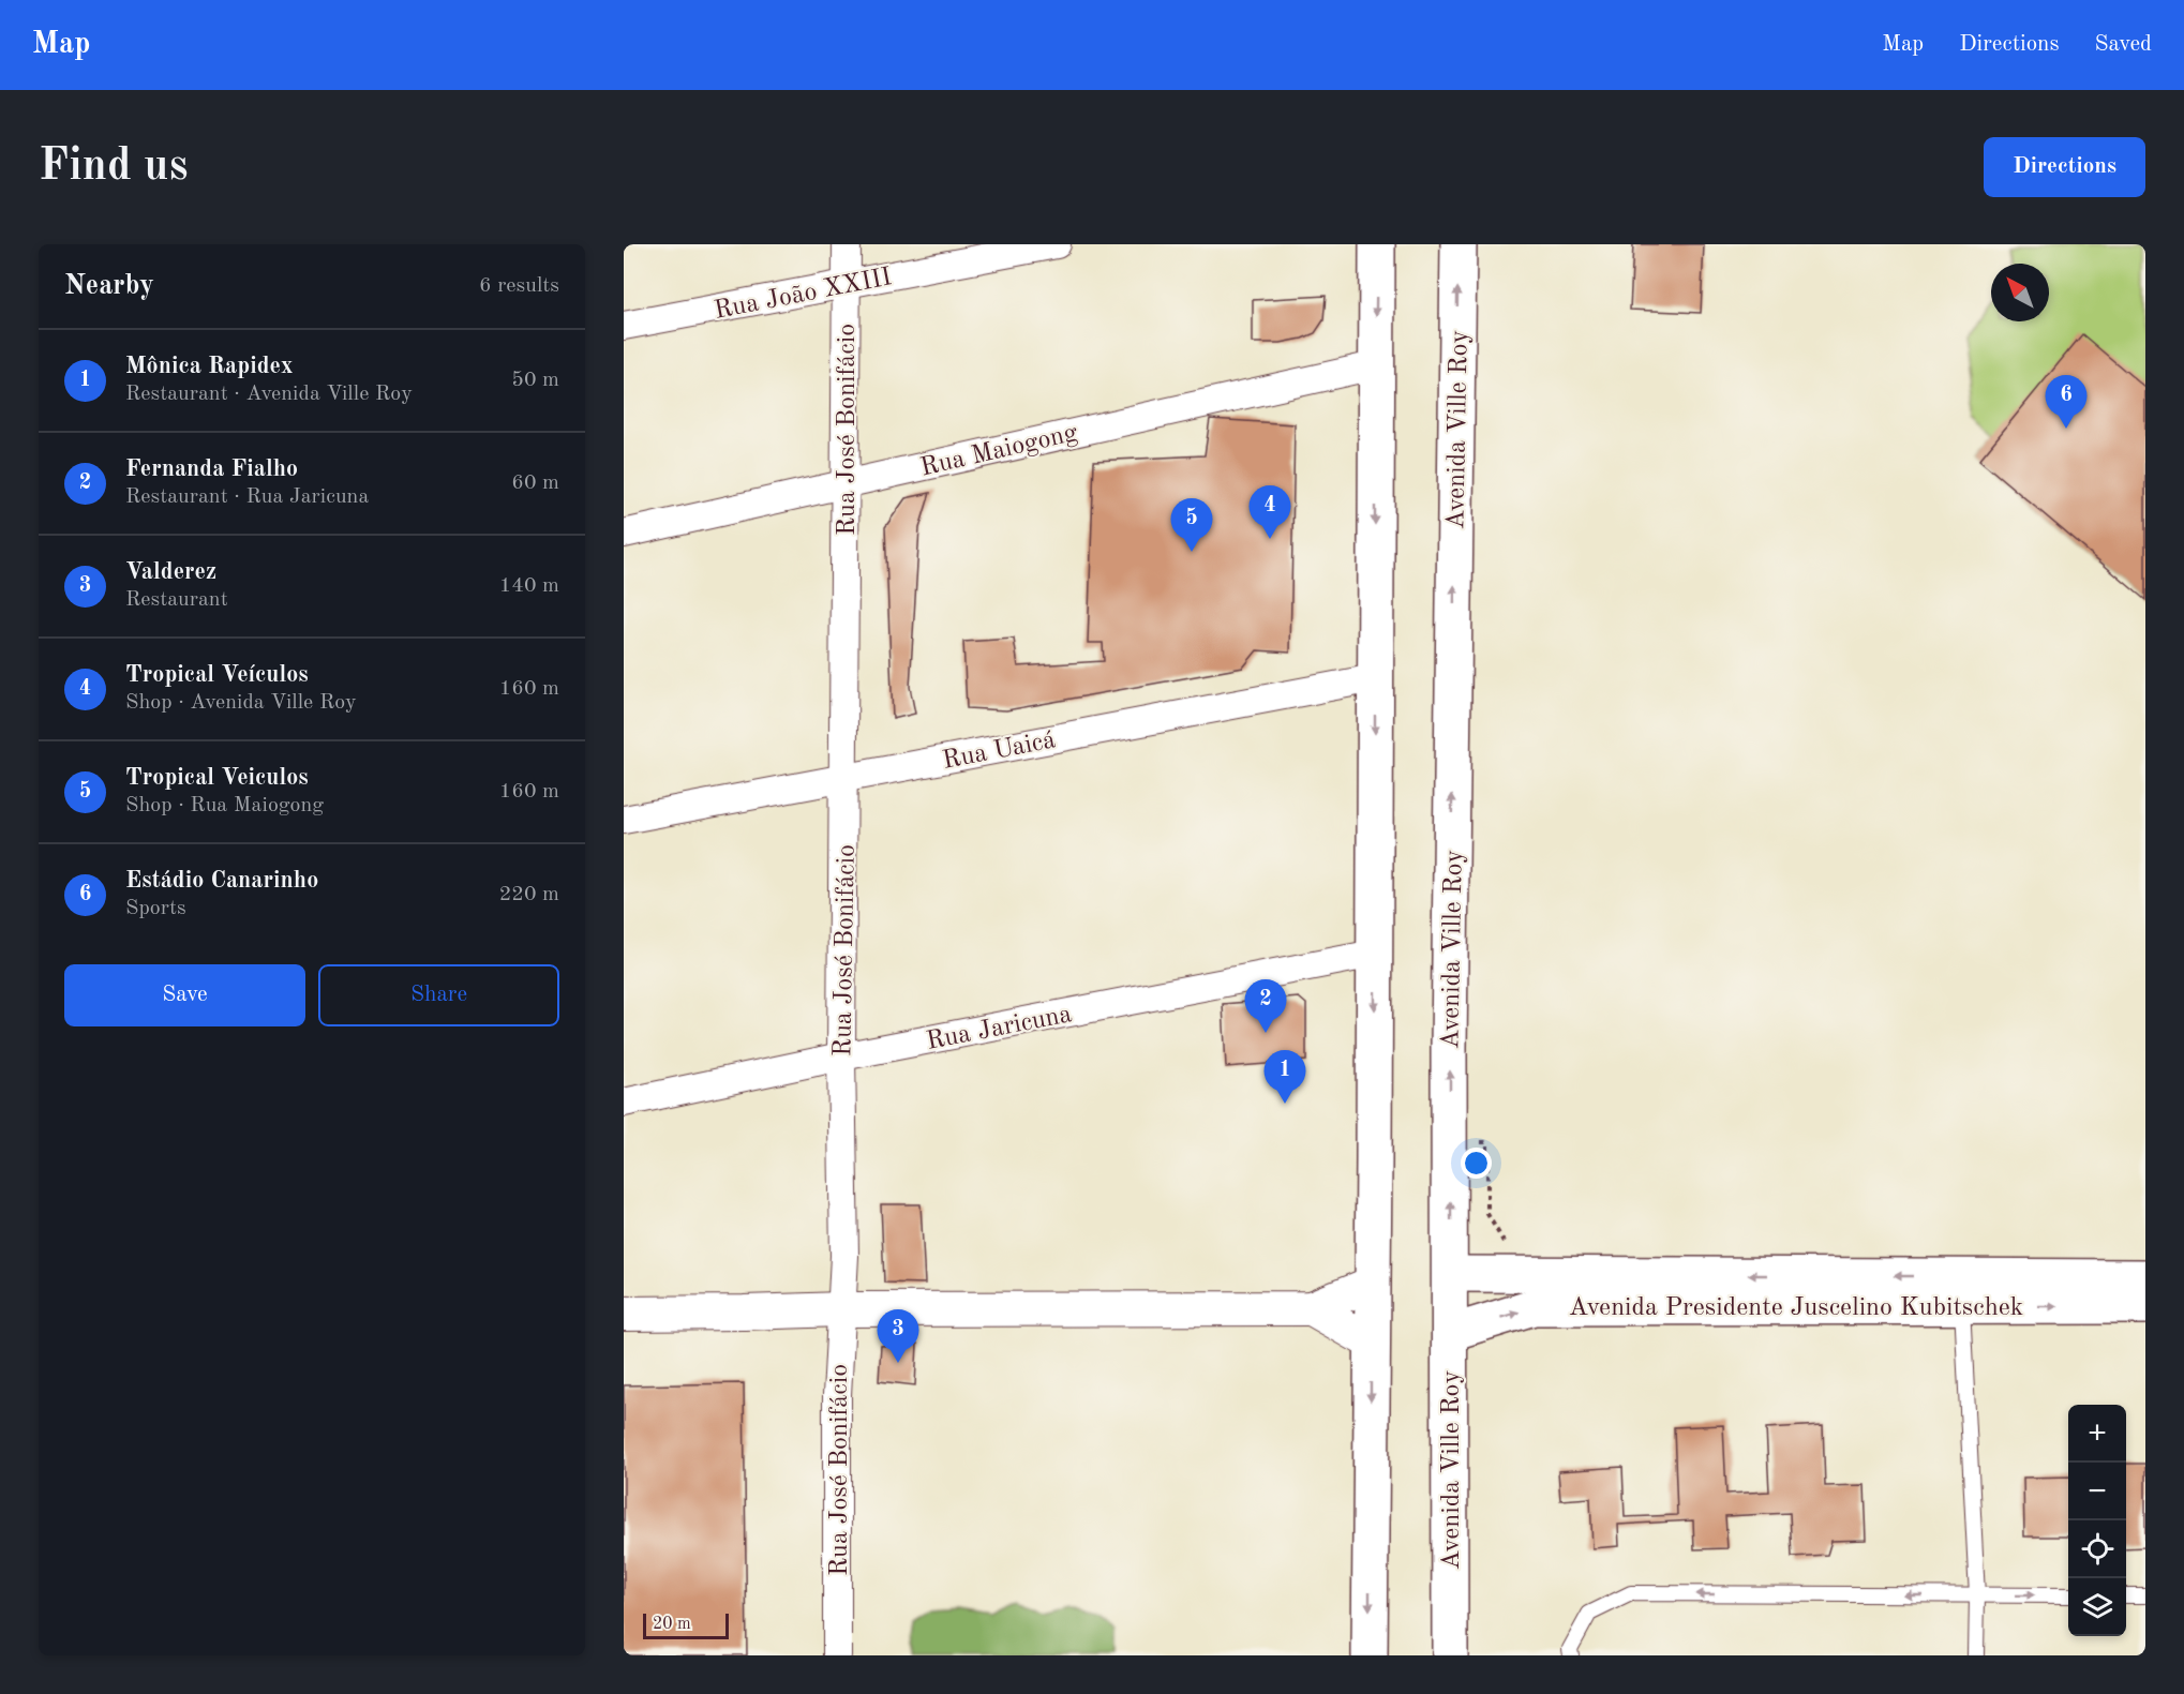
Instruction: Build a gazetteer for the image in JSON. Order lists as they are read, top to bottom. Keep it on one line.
{"streets":{"main road":["Avenida Ville Roy","Avenida Presidente Juscelino Kubitschek"],"street":["Rua João XXIII","Rua José Bonifácio","Rua Maiogong","Rua Uaicá","Rua Jaricuna"]},"crossings":[["Rua João XXIII","Rua José Bonifácio"],["Rua José Bonifácio","Rua Maiogong"],["Rua José Bonifácio","Rua Uaicá"],["Rua José Bonifácio","Rua Jaricuna"],["Avenida Ville Roy","Avenida Presidente Juscelino Kubitschek"]],"scale_bar":"20 m","north":"top left","page":{"header":"Map","nav":["Map","Directions","Saved"],"buttons":["Directions",["Save","Share"]],"title":"Find us","heading":["Nearby","6 results"],"list":[{"mark":"1","name":"Mônica Rapidex","note":"Restaurant · Avenida Ville Roy","value":"50 m"},{"mark":"2","name":"Fernanda Fialho","note":"Restaurant · Rua Jaricuna","value":"60 m"},{"mark":"3","name":"Valderez","note":"Restaurant","value":"140 m"},{"mark":"4","name":"Tropical Veículos","note":"Shop · Avenida Ville Roy","value":"160 m"},{"mark":"5","name":"Tropical Veiculos","note":"Shop · Rua Maiogong","value":"160 m"},{"mark":"6","name":"Estádio Canarinho","note":"Sports","value":"220 m"}],"pins":["6","4","5","2","1","3"],"map_buttons":["+","−"],"scale":"20 m"}}
